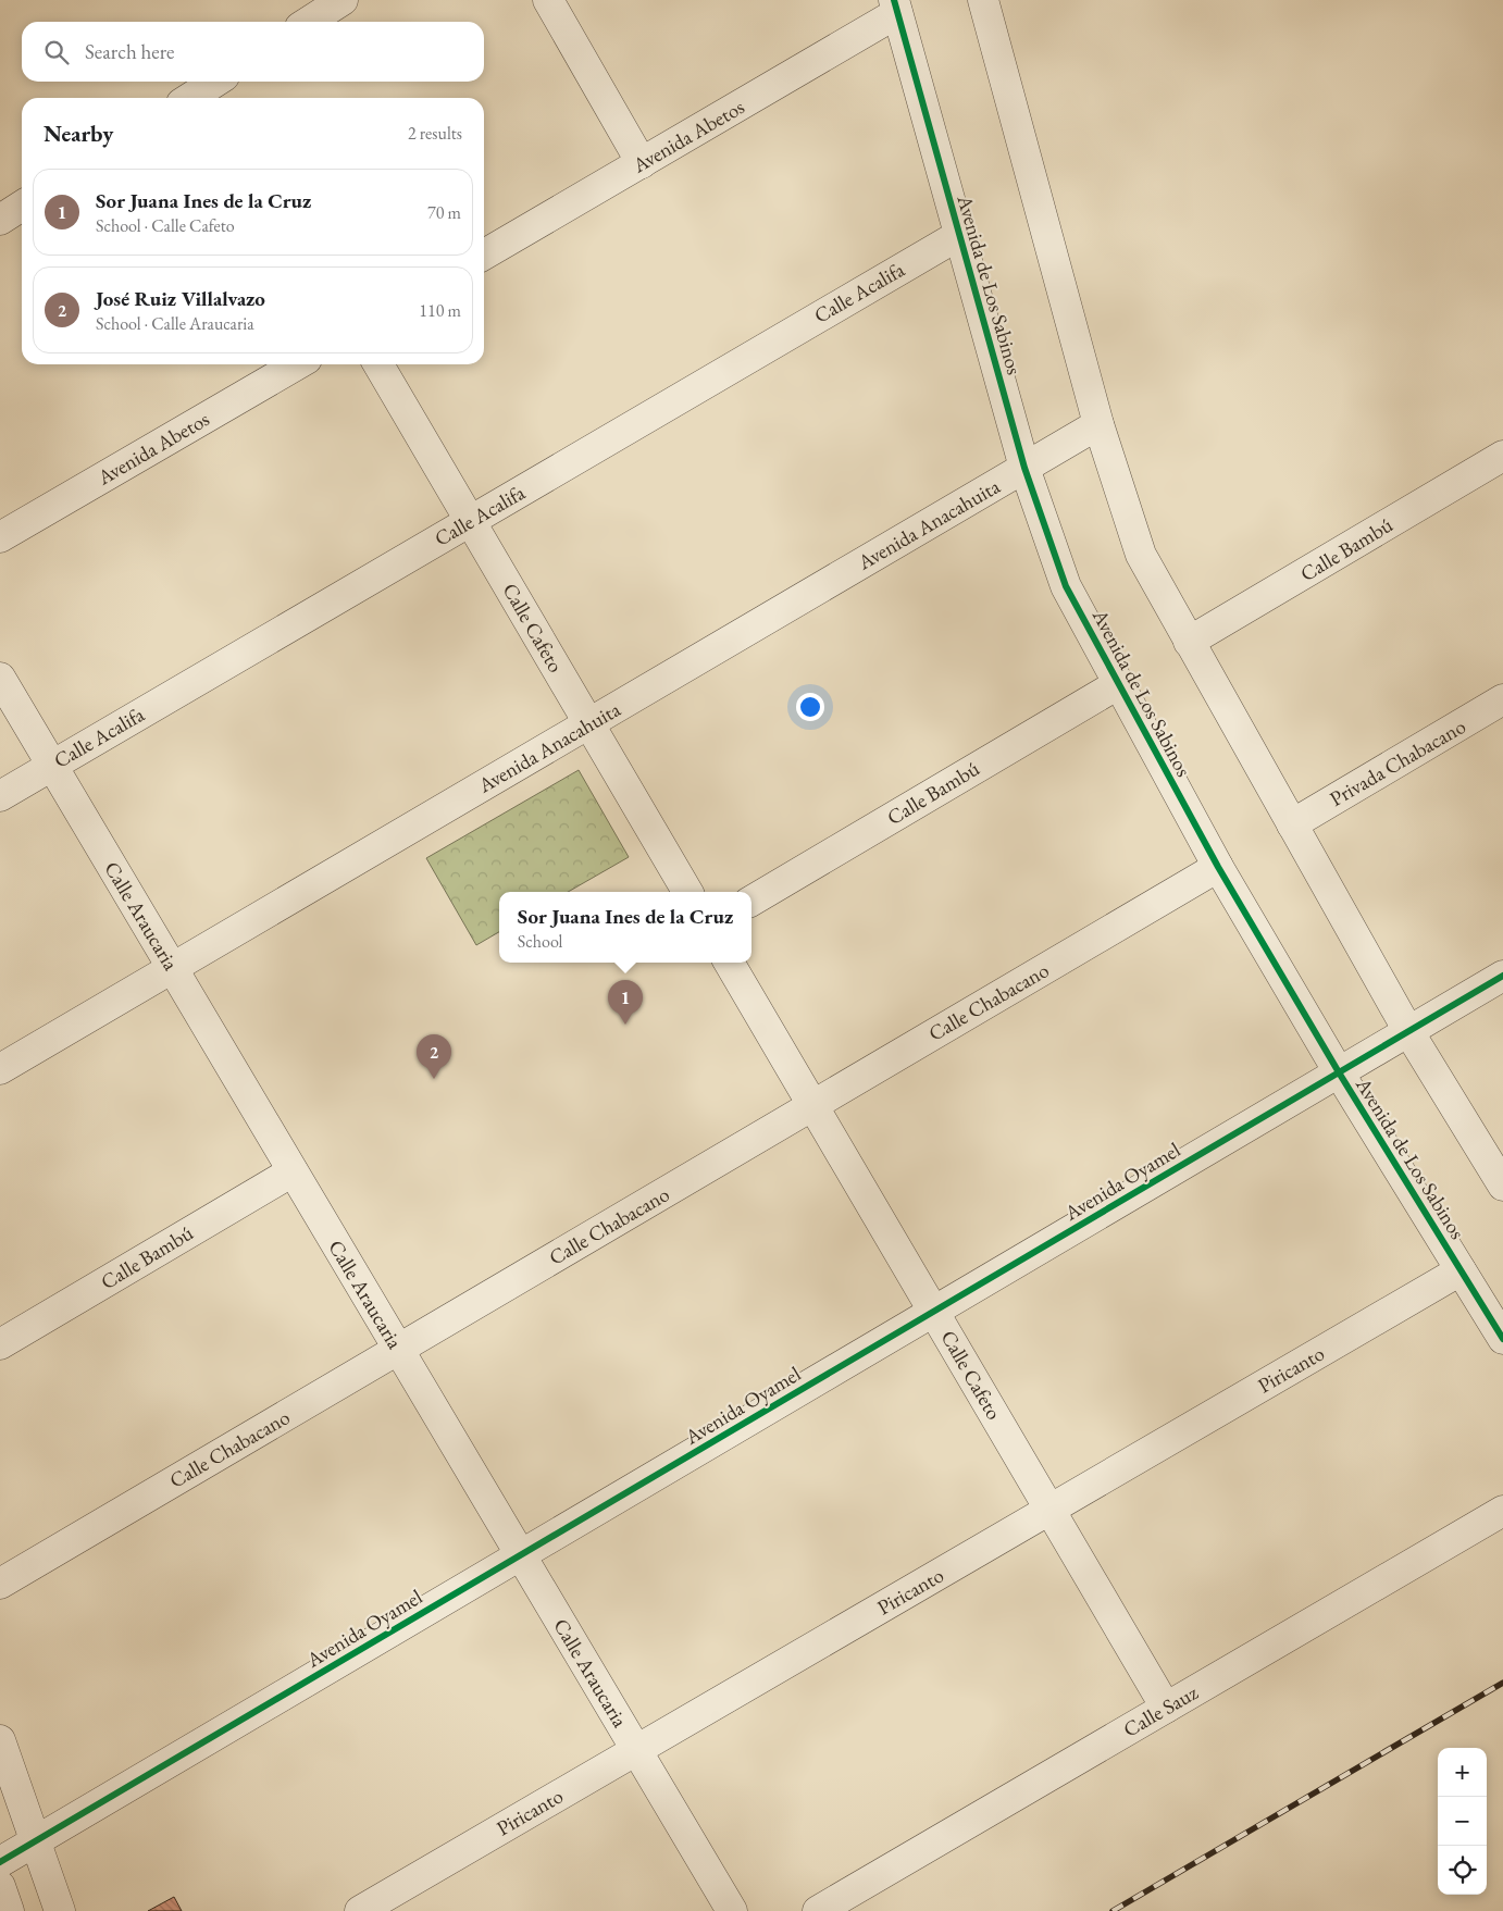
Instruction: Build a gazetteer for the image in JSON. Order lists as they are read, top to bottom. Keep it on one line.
{"streets":{"street":["Avenida Abetos","Avenida de Los Sabinos","Calle Acalifa","Avenida Anacahuita","Calle Bambú","Calle Cafeto","Privada Chabacano","Calle Araucaria","Calle Chabacano","Avenida Oyamel","Piricanto","Calle Sauz"]},"crossings":[["Avenida Abetos","Avenida de Los Sabinos"],["Avenida de Los Sabinos","Calle Acalifa"],["Avenida de Los Sabinos","Avenida Anacahuita"],["Avenida de Los Sabinos","Calle Bambú"],["Avenida de Los Sabinos","Calle Chabacano"],["Avenida de Los Sabinos","Avenida Oyamel"],["Avenida de Los Sabinos","Piricanto"],["Calle Acalifa","Calle Cafeto"],["Calle Acalifa","Calle Araucaria"],["Avenida Anacahuita","Calle Cafeto"],["Avenida Anacahuita","Calle Araucaria"],["Calle Bambú","Calle Araucaria"],["Calle Cafeto","Calle Chabacano"],["Calle Cafeto","Avenida Oyamel"],["Calle Cafeto","Piricanto"],["Calle Cafeto","Calle Sauz"],["Calle Araucaria","Calle Chabacano"],["Calle Araucaria","Avenida Oyamel"],["Calle Araucaria","Piricanto"]],"page":{"search":"Search here","heading":["Nearby","2 results"],"list":[{"mark":"1","name":"Sor Juana Ines de la Cruz","note":"School · Calle Cafeto","value":"70 m"},{"mark":"2","name":"José Ruiz Villalvazo","note":"School · Calle Araucaria","value":"110 m"}],"popup":["Sor Juana Ines de la Cruz","School"],"pins":["1","2"],"map_buttons":["+","−"]}}
